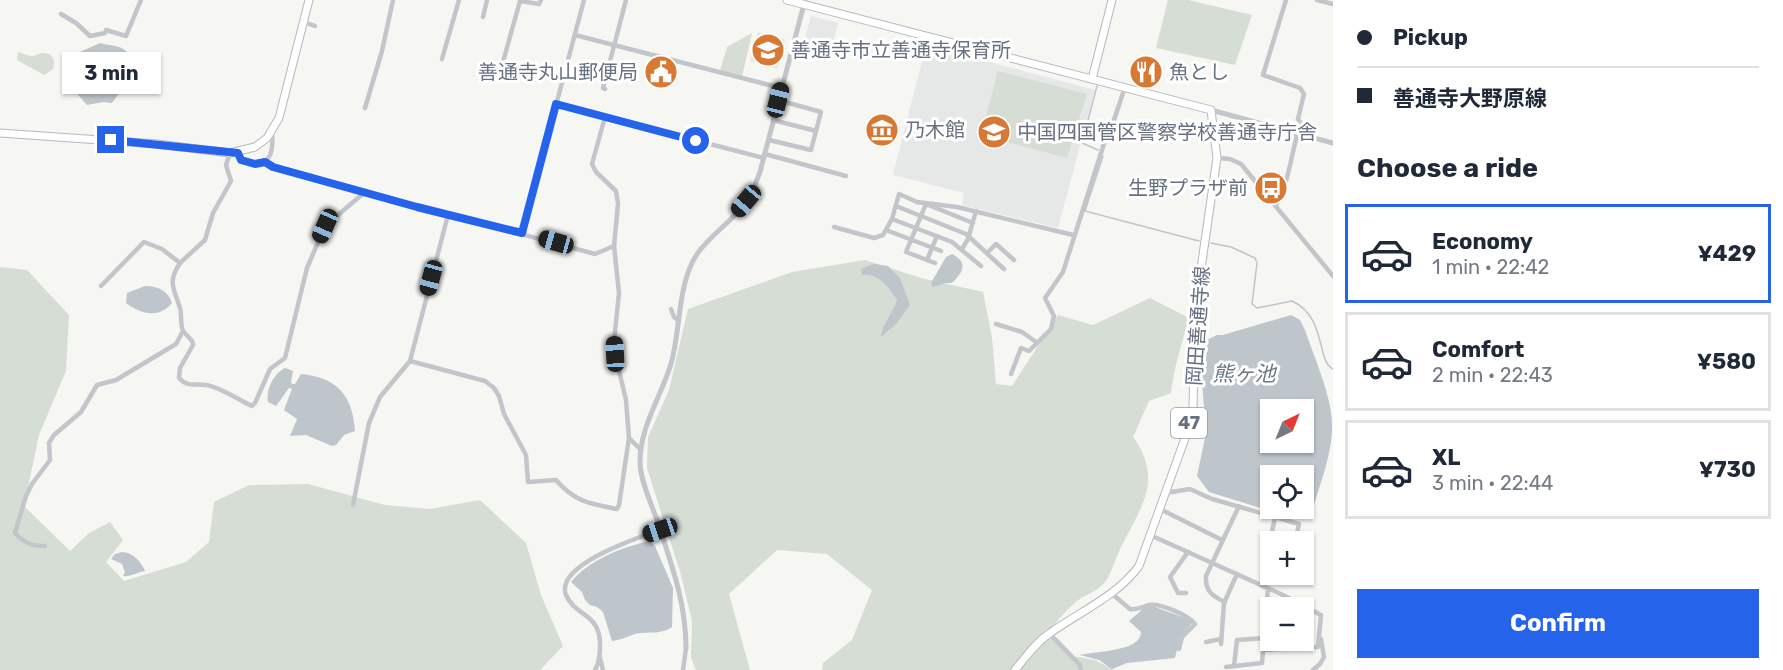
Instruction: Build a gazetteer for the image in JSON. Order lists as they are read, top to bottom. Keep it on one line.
{"streets":{"main road":["岡田善通寺線","47"]},"water":["熊ヶ池"],"places":{"school or university":["善通寺市立善通寺保育所","中国四国管区警察学校善通寺庁舎"],"public building":["善通寺丸山郵便局"],"restaurant":["魚とし"],"museum":["乃木館"],"bus stop":["生野プラザ前"]},"north":"top right","page":{"banner":["Pickup","善通寺大野原線"],"bubble":"3 min","heading":"Choose a ride","list":[{"name":"Economy","note":"1 min · 22:42","value":"¥429"},{"name":"Comfort","note":"2 min · 22:43","value":"¥580"},{"name":"XL","note":"3 min · 22:44","value":"¥730"}],"map_buttons":["+","−"],"buttons":"Confirm"}}
